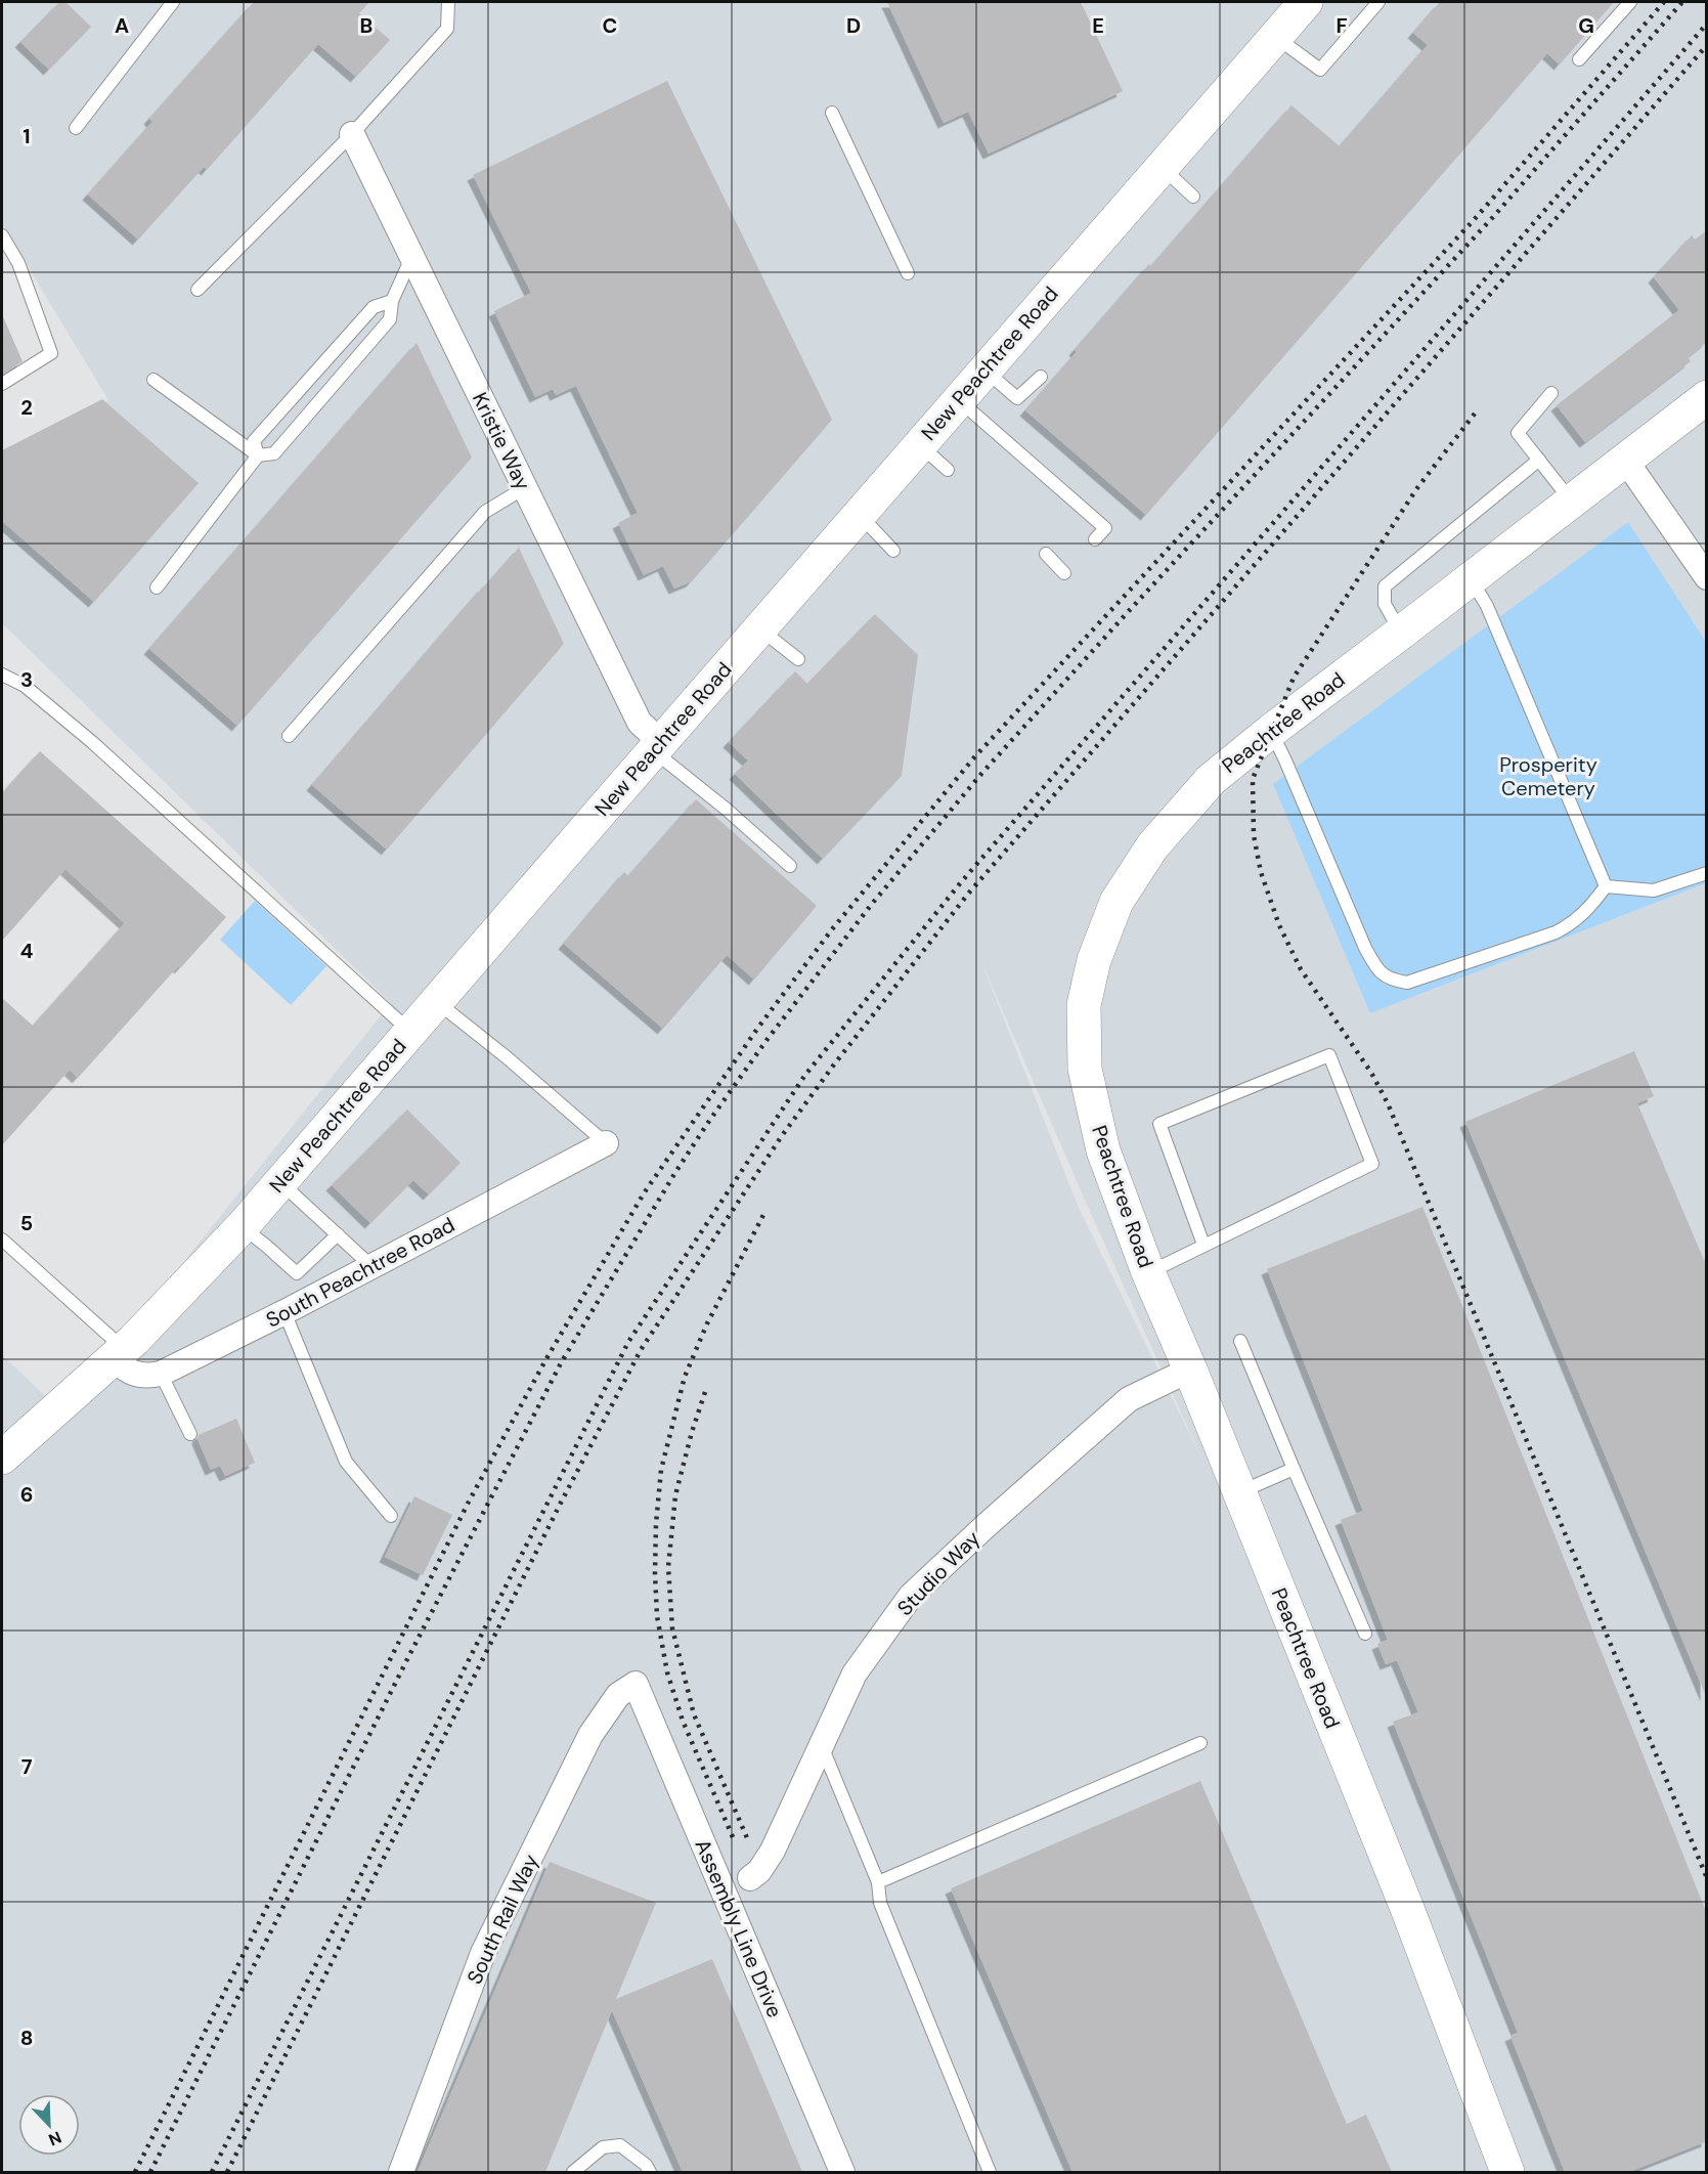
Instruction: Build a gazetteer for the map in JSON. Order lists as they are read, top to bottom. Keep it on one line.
{"streets":{"street":["New Peachtree Road","Kristie Way","Peachtree Road","South Peachtree Road","Studio Way","South Rail Way","Assembly Line Drive"]},"crossings":[["New Peachtree Road","Kristie Way"],["New Peachtree Road","South Peachtree Road"],["Peachtree Road","Studio Way"],["South Rail Way","Assembly Line Drive"]],"parks":["Prosperity Cemetery"],"north":"bottom right","grid":{"columns":["A","B","C","D","E","F","G"],"rows":["1","2","3","4","5","6","7","8"]}}
